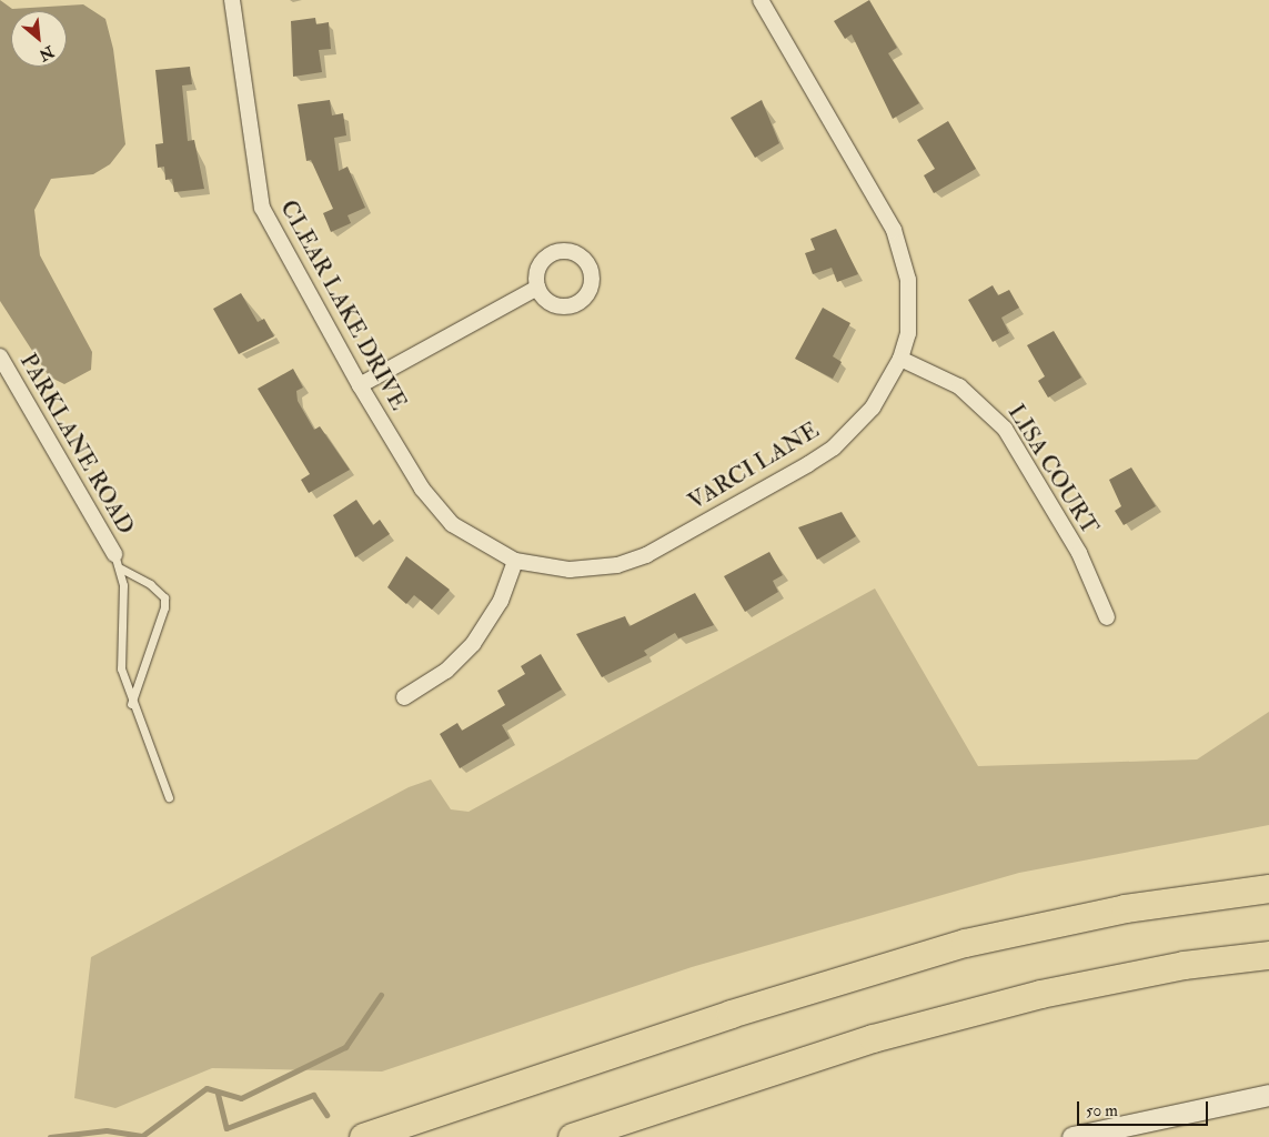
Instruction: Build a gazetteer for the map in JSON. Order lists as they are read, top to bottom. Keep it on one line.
{"streets":{"street":["CLEAR LAKE DRIVE","PARKLANE ROAD","VARCI LANE","LISA COURT"]},"crossings":[["CLEAR LAKE DRIVE","VARCI LANE"],["VARCI LANE","LISA COURT"]],"scale_bar":"50 m","north":"bottom right"}
